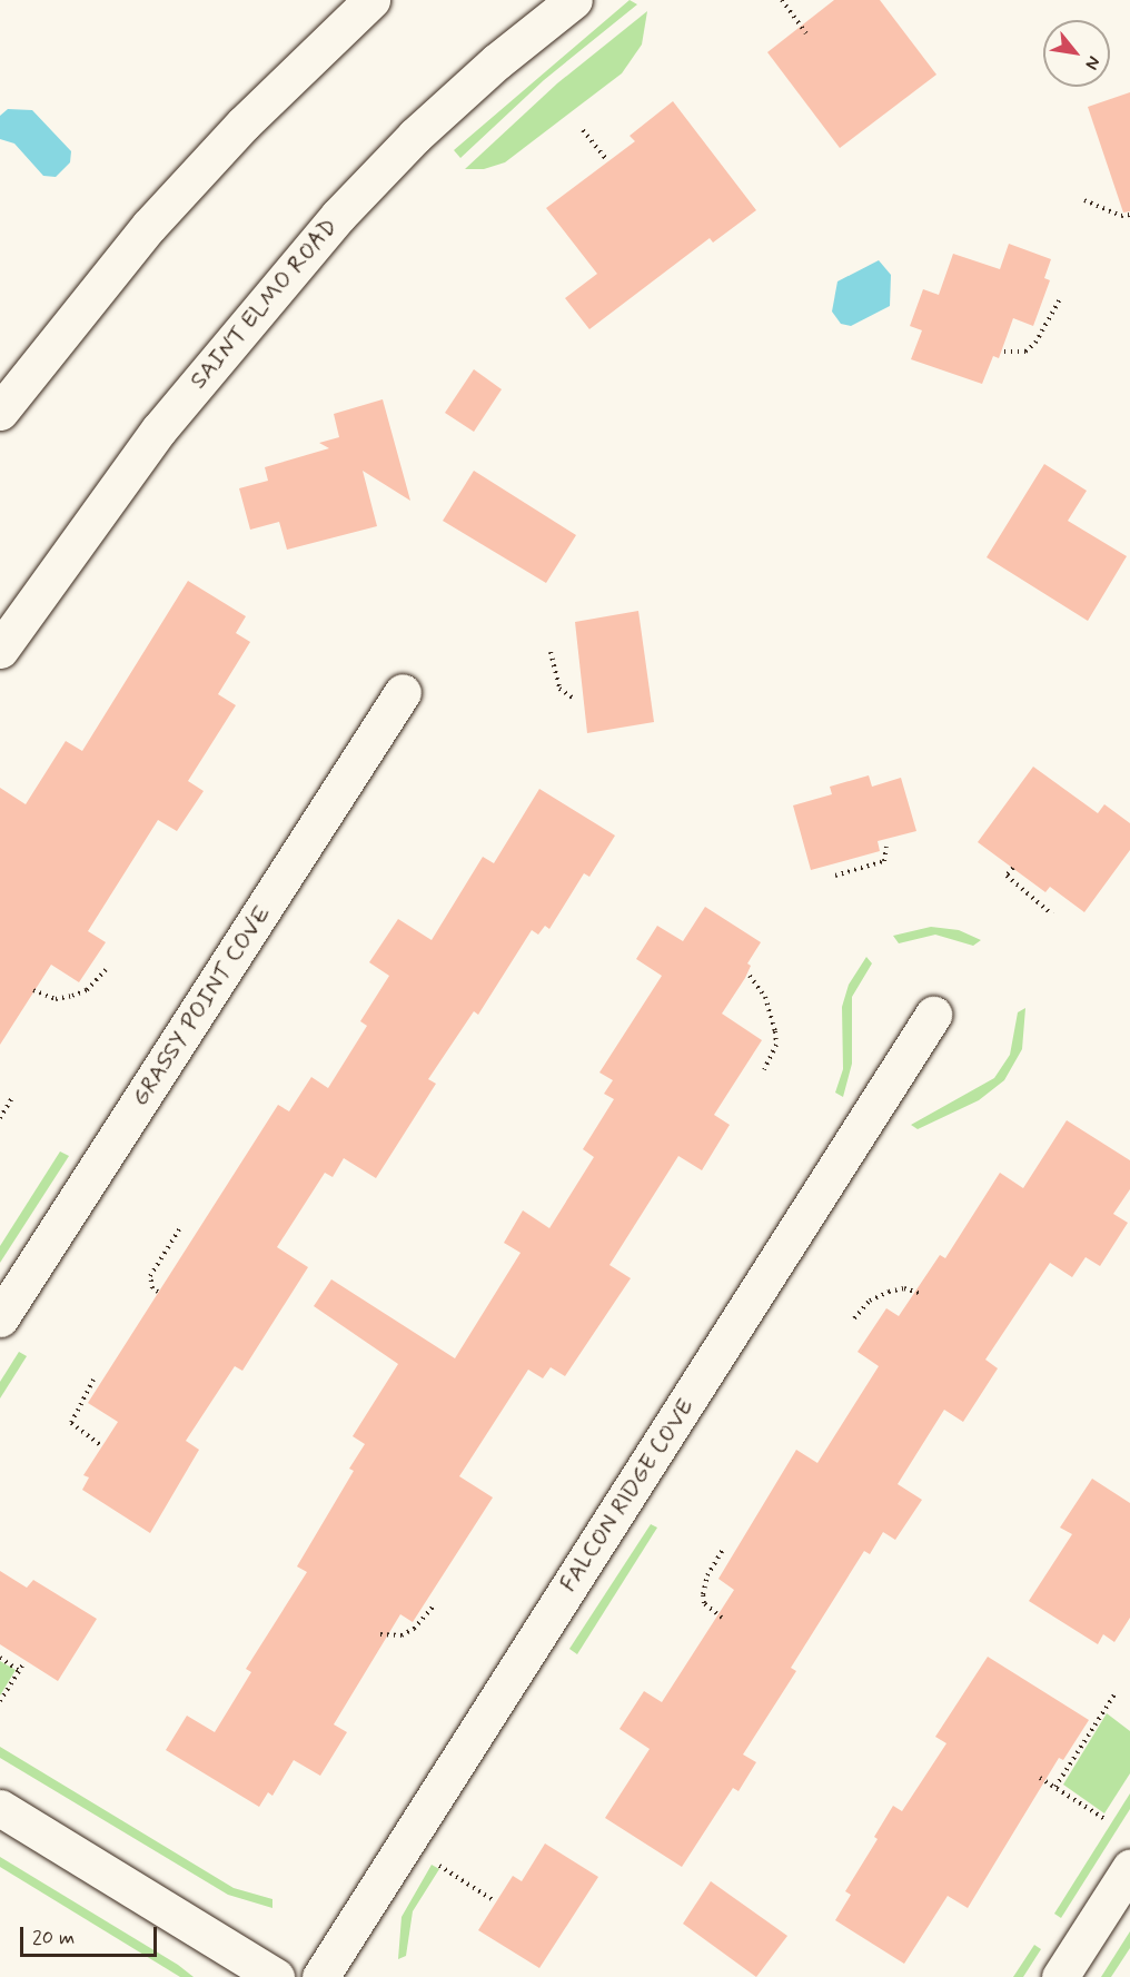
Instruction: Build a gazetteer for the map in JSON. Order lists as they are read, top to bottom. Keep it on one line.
{"streets":{"street":["SAINT ELMO ROAD","GRASSY POINT COVE","FALCON RIDGE COVE"]},"scale_bar":"20 m","north":"bottom right"}
